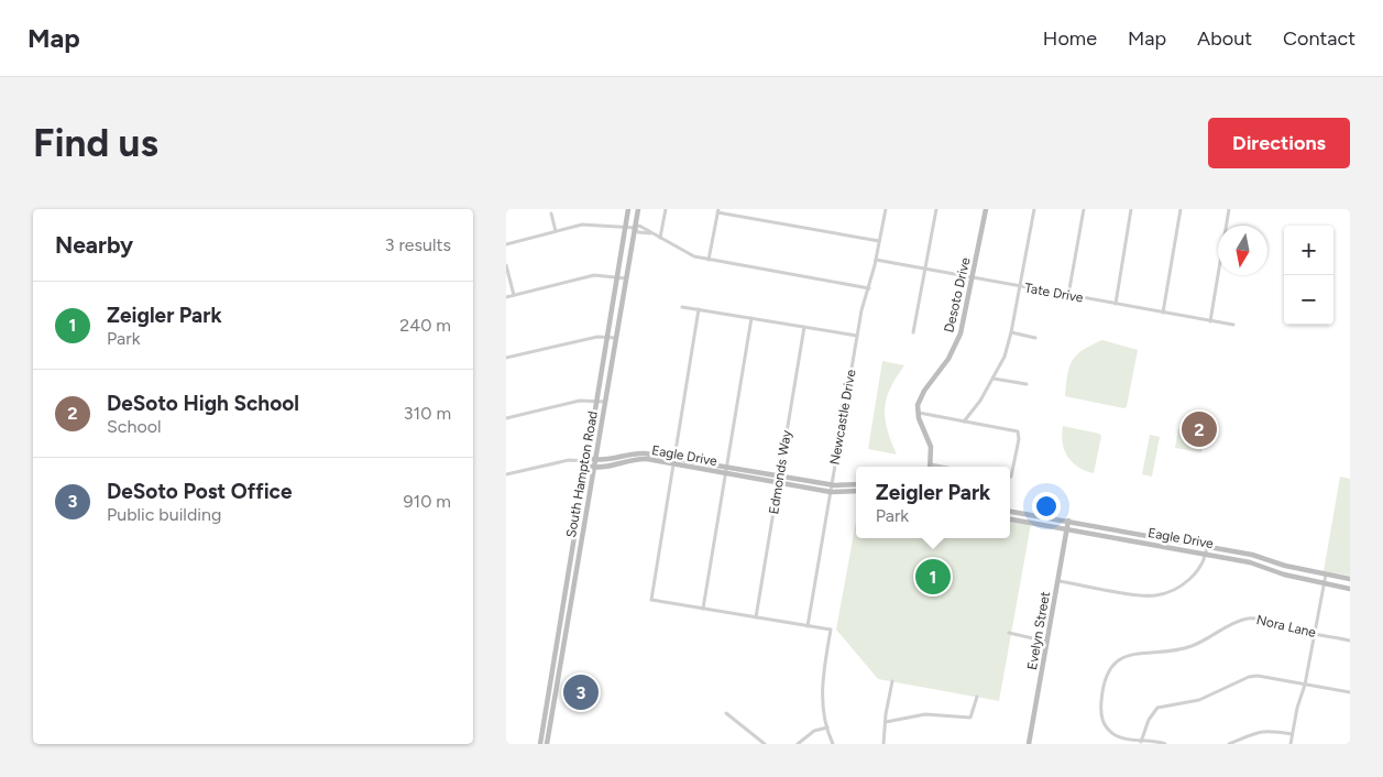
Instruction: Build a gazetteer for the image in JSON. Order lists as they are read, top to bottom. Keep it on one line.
{"streets":{"street":["Tate Drive","Desoto Drive","Newcastle Drive","Eagle Drive","Edmonds Way","South Hampton Road","Nora Lane","Evelyn Street"]},"crossings":[["Tate Drive","Desoto Drive"],["Tate Drive","Newcastle Drive"],["Newcastle Drive","Eagle Drive"],["Eagle Drive","Edmonds Way"],["Eagle Drive","South Hampton Road"],["Eagle Drive","Evelyn Street"]],"north":"bottom","page":{"header":"Map","nav":["Home","Map","About","Contact"],"buttons":"Directions","title":"Find us","heading":["Nearby","3 results"],"map_buttons":["+","−"],"list":[{"mark":"1","name":"Zeigler Park","note":"Park","value":"240 m"},{"mark":"2","name":"DeSoto High School","note":"School","value":"310 m"},{"mark":"3","name":"DeSoto Post Office","note":"Public building","value":"910 m"}],"pins":["2","1","3"],"popup":["Zeigler Park","Park"]}}
